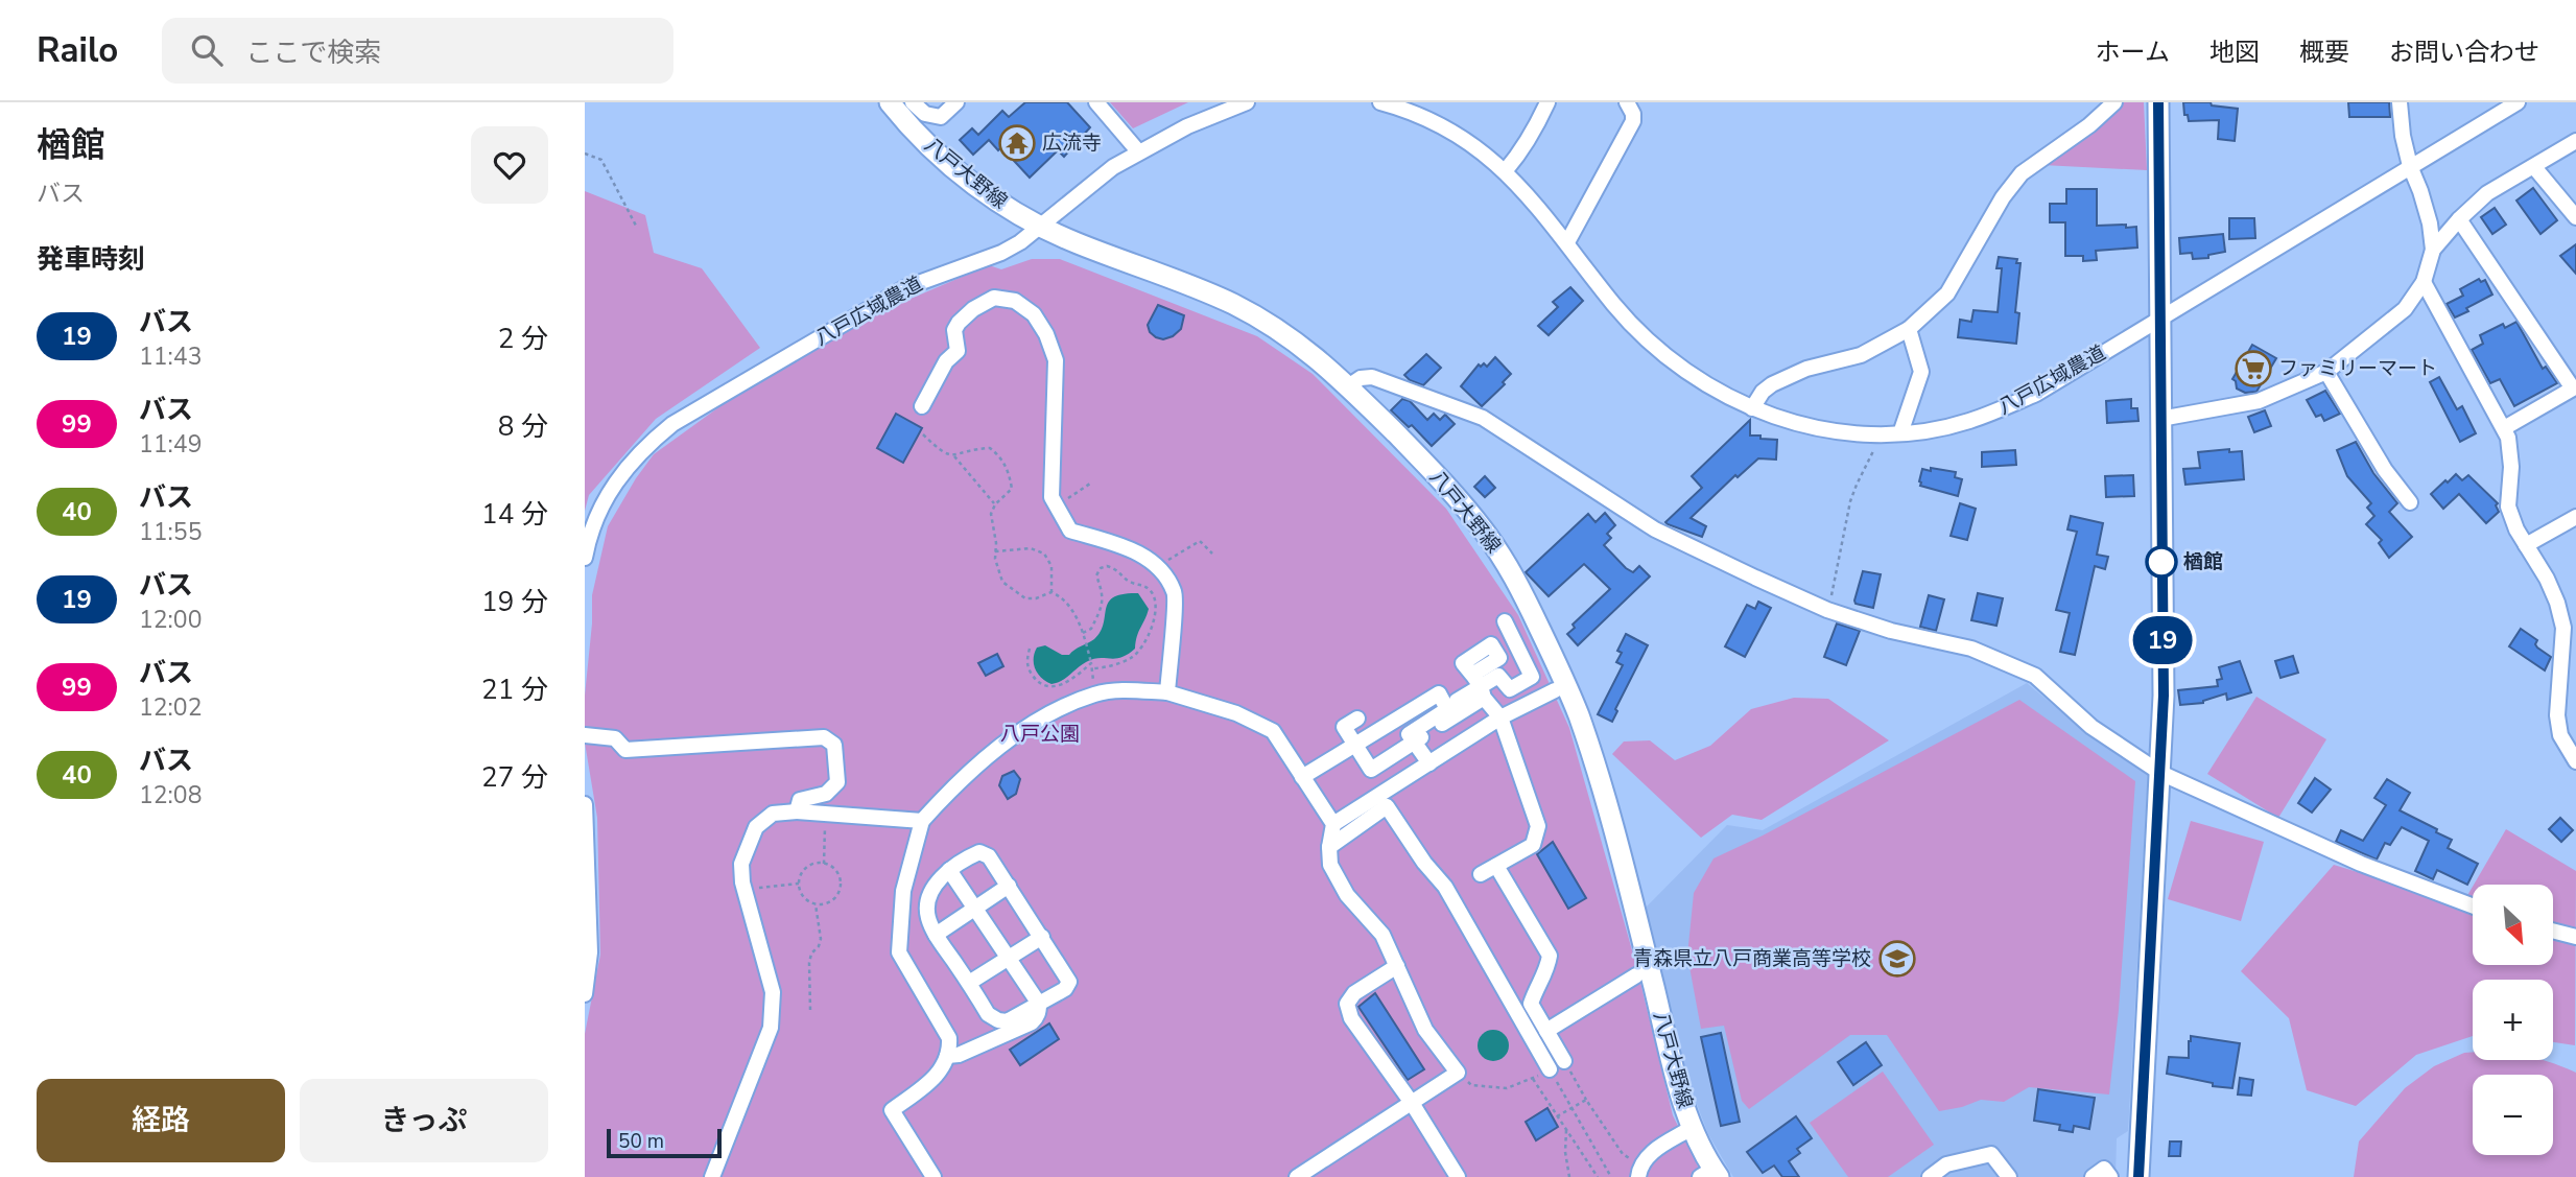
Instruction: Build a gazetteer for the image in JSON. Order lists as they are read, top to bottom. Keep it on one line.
{"streets":{"main road":["八戸大野線"],"street":["八戸広域農道"]},"crossings":[["八戸大野線","八戸広域農道"]],"parks":["八戸公園"],"places":{"temple":["広流寺"],"supermarket":["ファミリーマート"],"other":["楢館"],"school or university":["青森県立八戸商業高等学校"]},"lines":["bus line 19"],"scale_bar":"50 m","north":"bottom right","page":{"header":"Railo","search":"ここで検索","nav":["ホーム","地図","概要","お問い合わせ"],"heading":[["楢館","バス"],"発車時刻"],"on_map":"19","list":[{"mark":"19","name":"バス","note":"11:43","value":"2 分"},{"mark":"99","name":"バス","note":"11:49","value":"8 分"},{"mark":"40","name":"バス","note":"11:55","value":"14 分"},{"mark":"19","name":"バス","note":"12:00","value":"19 分"},{"mark":"99","name":"バス","note":"12:02","value":"21 分"},{"mark":"40","name":"バス","note":"12:08","value":"27 分"}],"map_buttons":["+","−"],"buttons":["経路","きっぷ"],"scale":"50 m"}}
